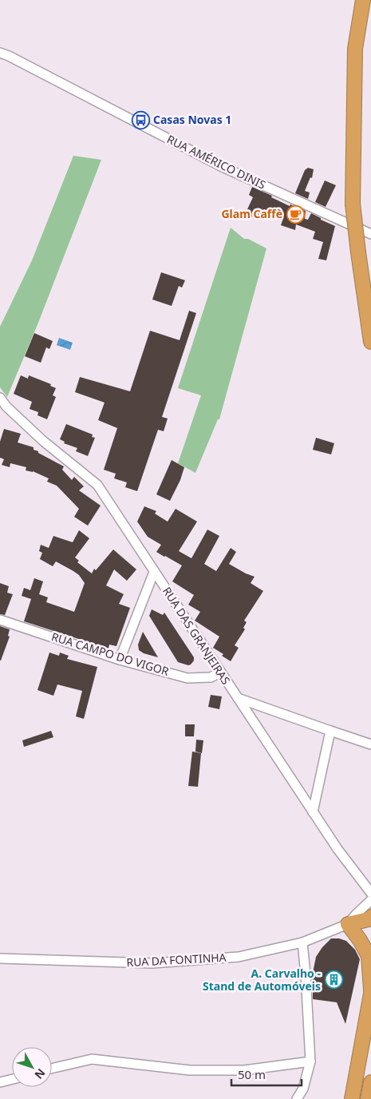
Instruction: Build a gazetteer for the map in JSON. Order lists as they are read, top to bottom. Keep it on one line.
{"streets":{"street":["RUA AMÉRICO DINIS","RUA DAS GRANJEIRAS","RUA CAMPO DO VIGOR","RUA DA FONTINHA"]},"crossings":[["RUA DAS GRANJEIRAS","RUA CAMPO DO VIGOR"]],"places":{"bus stop":["Casas Novas 1"],"cafe":["Glam Caffè"],"building":["A. Carvalho - Stand de Automóveis"]},"scale_bar":"50 m","north":"bottom right"}
